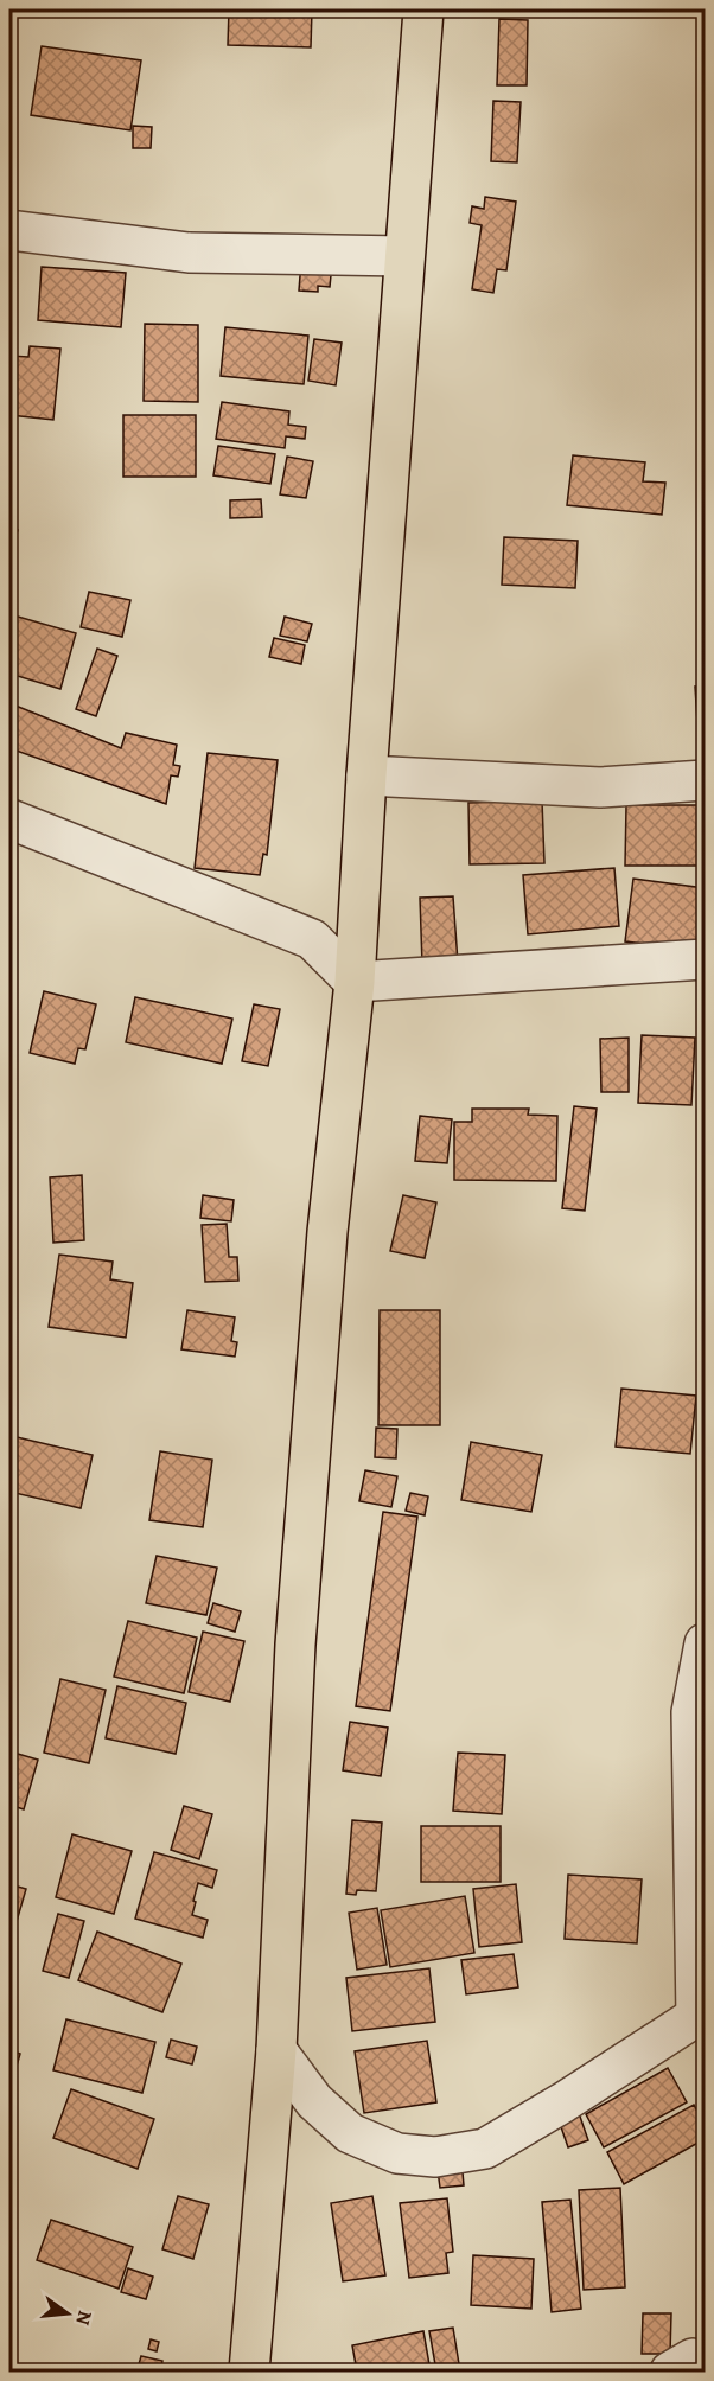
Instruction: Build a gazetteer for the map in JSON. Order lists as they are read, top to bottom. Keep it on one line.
{"north":"right"}
